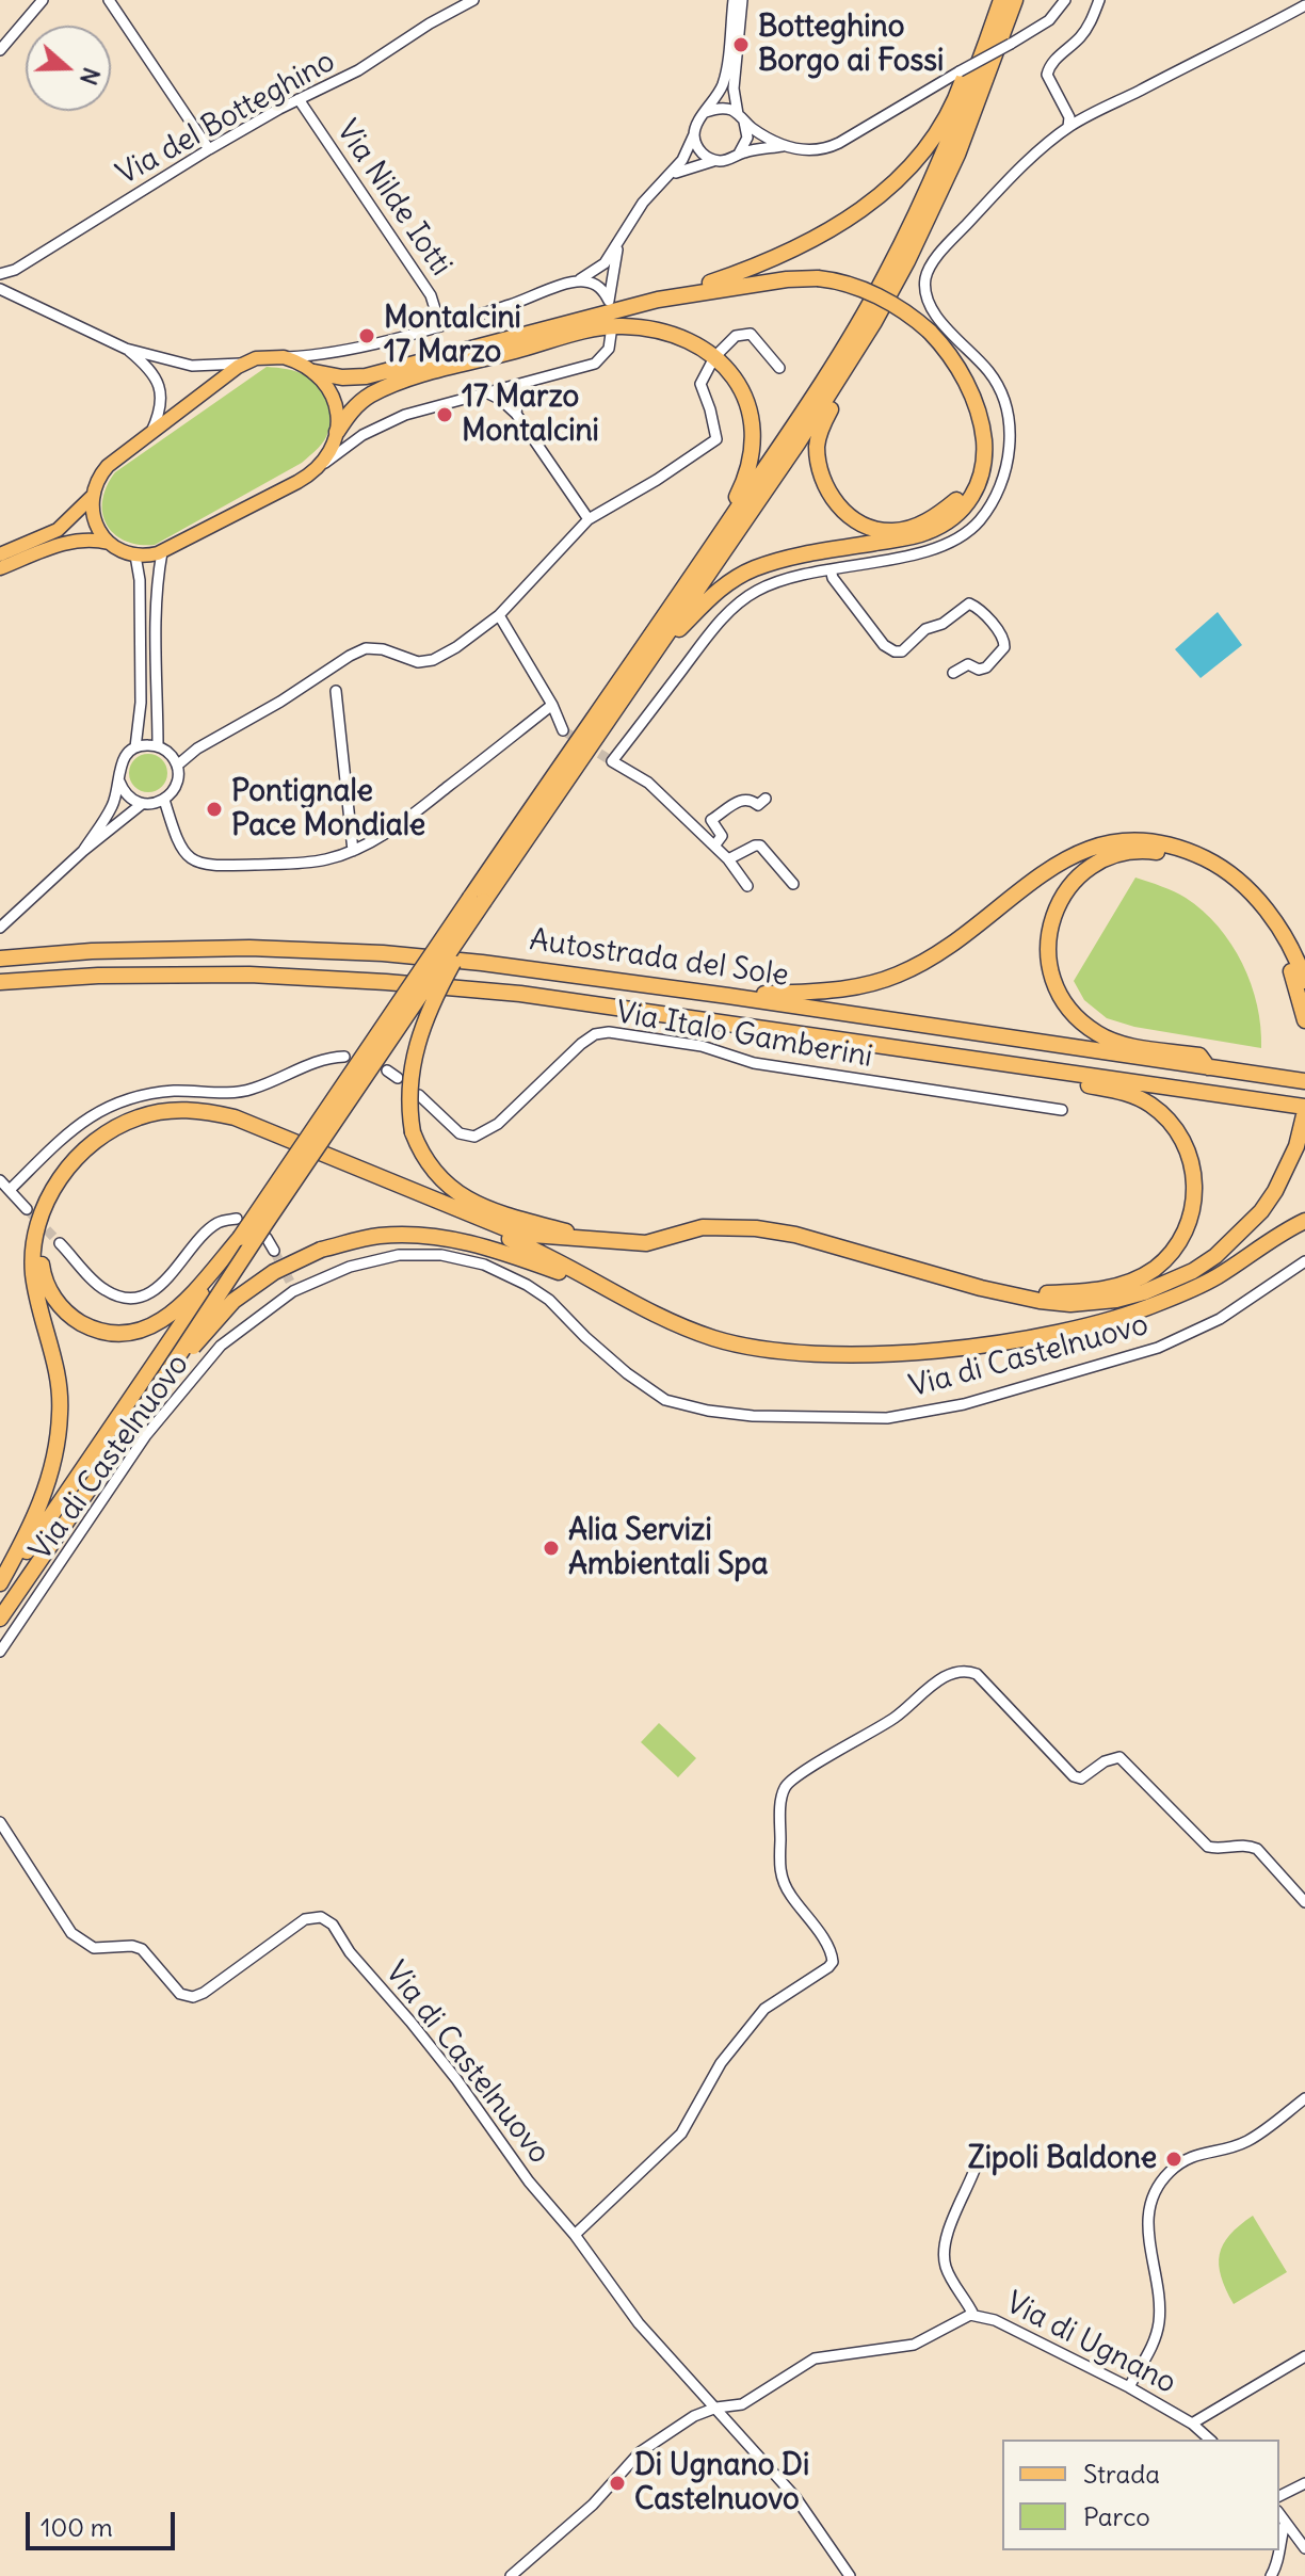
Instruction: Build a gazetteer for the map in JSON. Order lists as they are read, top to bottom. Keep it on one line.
{"streets":{"highway":["Autostrada del Sole"],"street":["Via del Botteghino","Via Nilde Iotti","Via Italo Gamberini","Via di Castelnuovo","Via di Ugnano"]},"crossings":[["Via del Botteghino","Via Nilde Iotti"],["Via di Castelnuovo","Via di Ugnano"]],"places":["Botteghino Borgo ai Fossi","Montalcini 17 Marzo","17 Marzo Montalcini","Pontignale Pace Mondiale","Alia Servizi Ambientali Spa","Zipoli Baldone","Di Ugnano Di Castelnuovo"],"legend":["Strada","Parco"],"scale_bar":"100 m","north":"right"}
